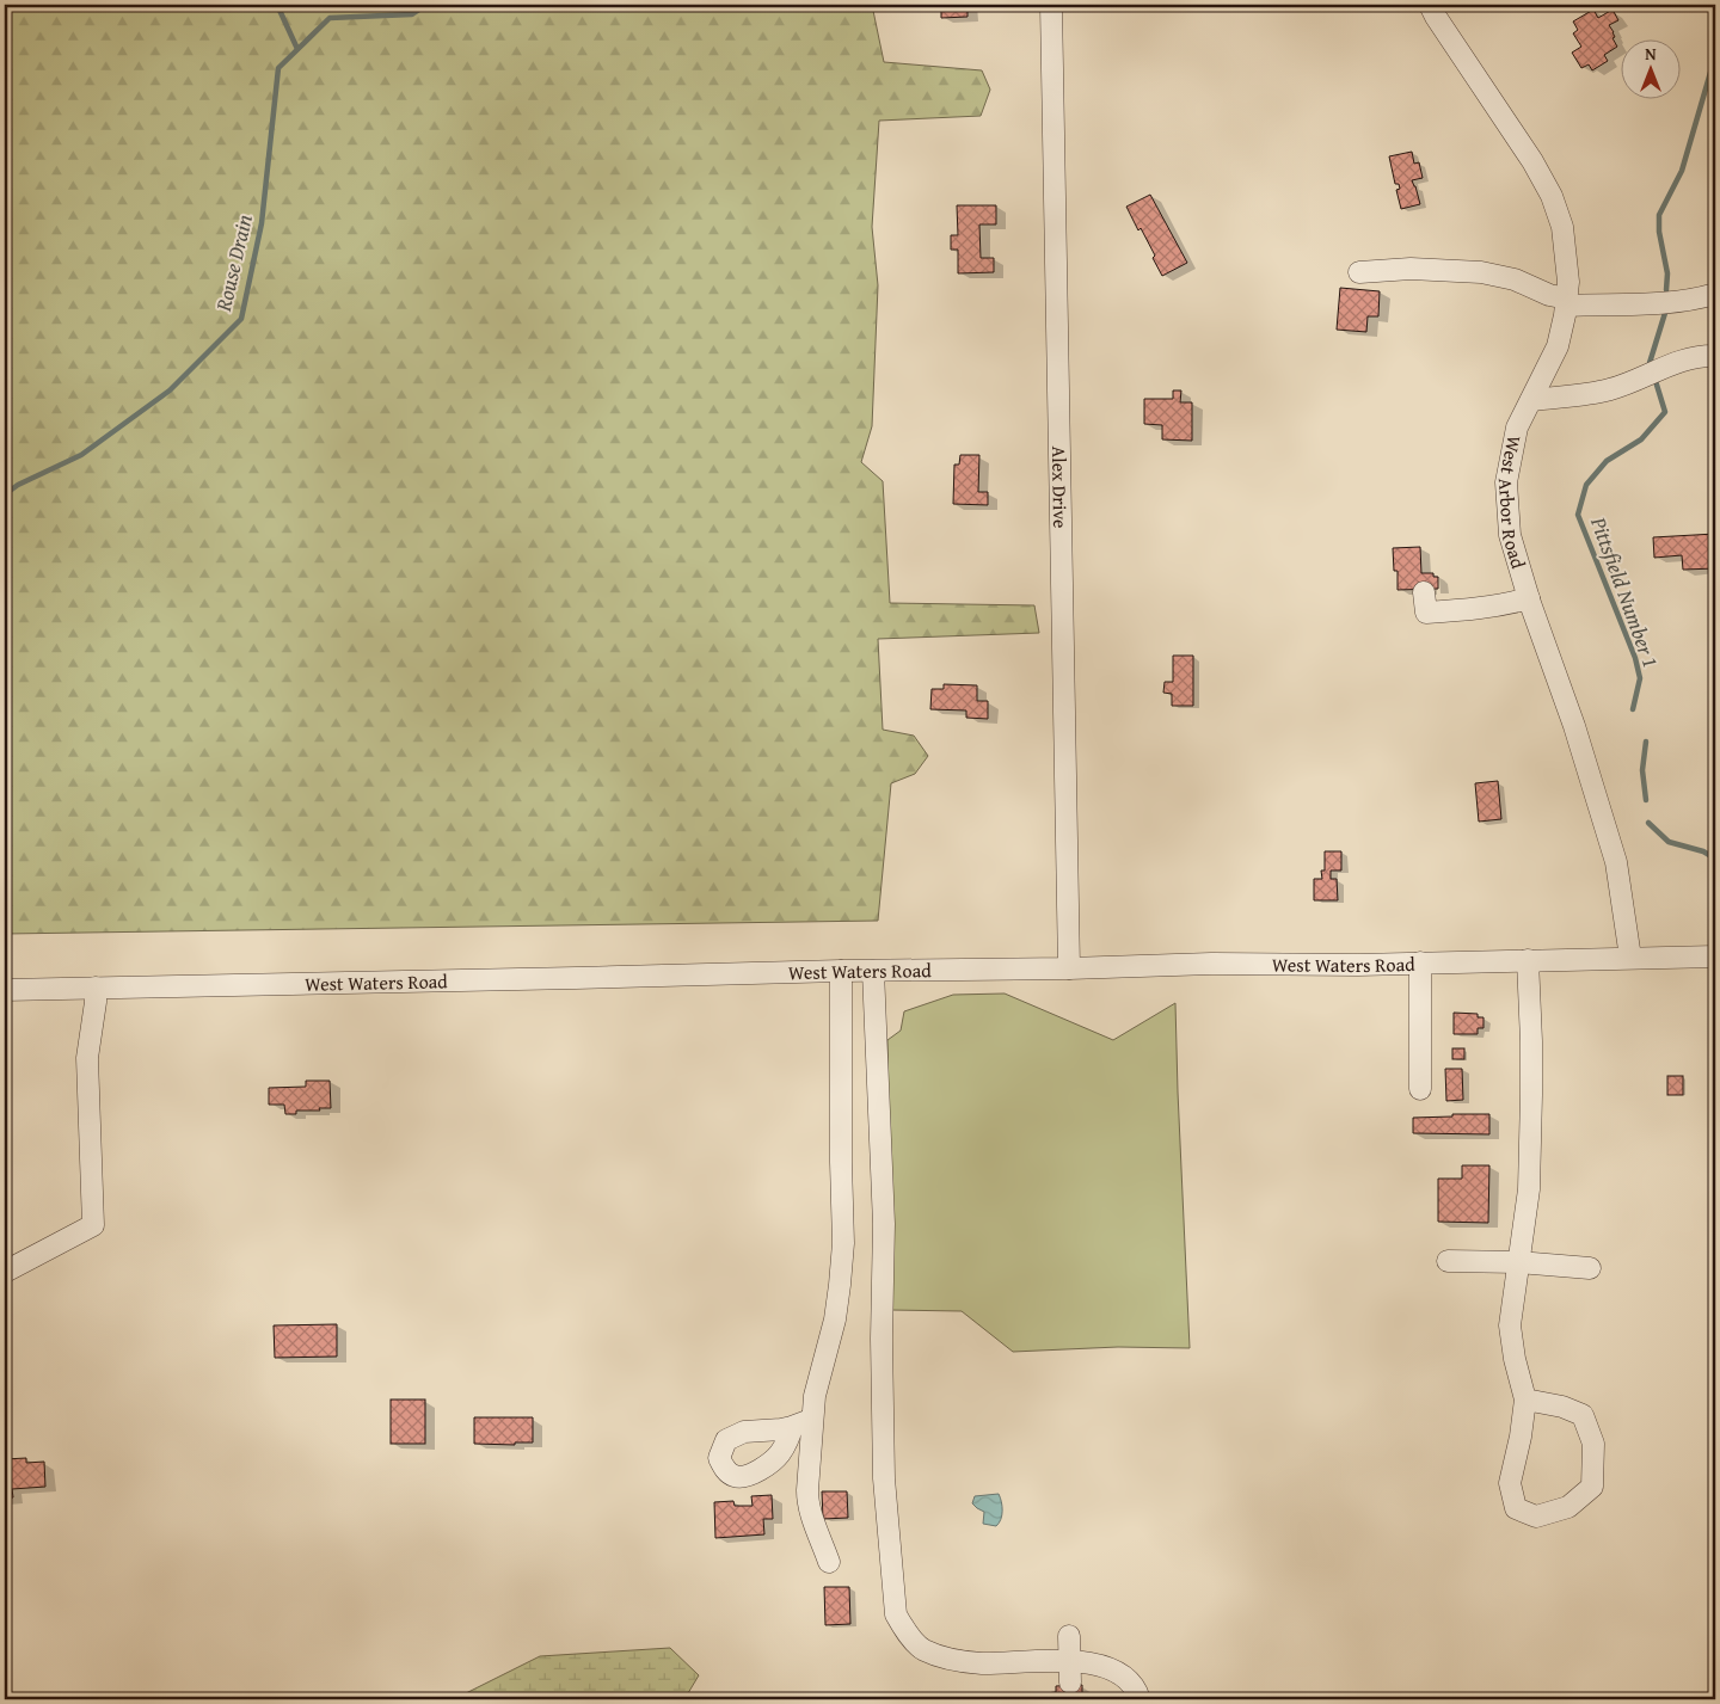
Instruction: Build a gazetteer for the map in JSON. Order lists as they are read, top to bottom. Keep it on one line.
{"streets":{"street":["Alex Drive","West Arbor Road","West Waters Road"]},"crossings":[["Alex Drive","West Waters Road"],["West Arbor Road","West Waters Road"]],"water":["Rouse Drain","Pittsfield Number 1"],"north":"top"}
